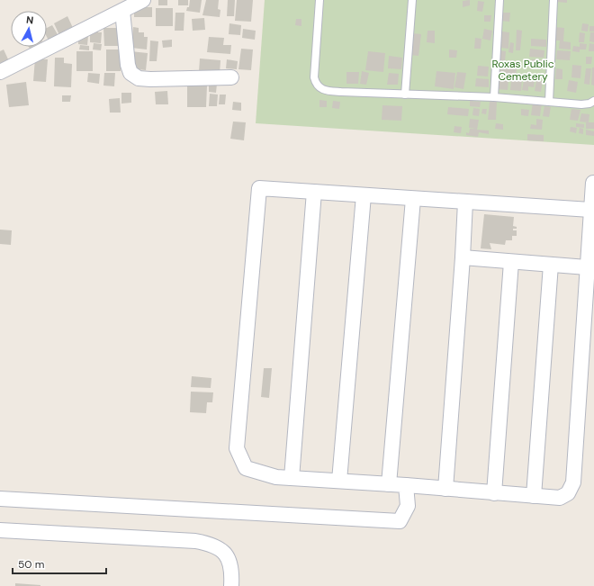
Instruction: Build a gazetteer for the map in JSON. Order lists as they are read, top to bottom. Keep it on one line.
{"parks":["Roxas Public Cemetery"],"scale_bar":"50 m","north":"top"}
